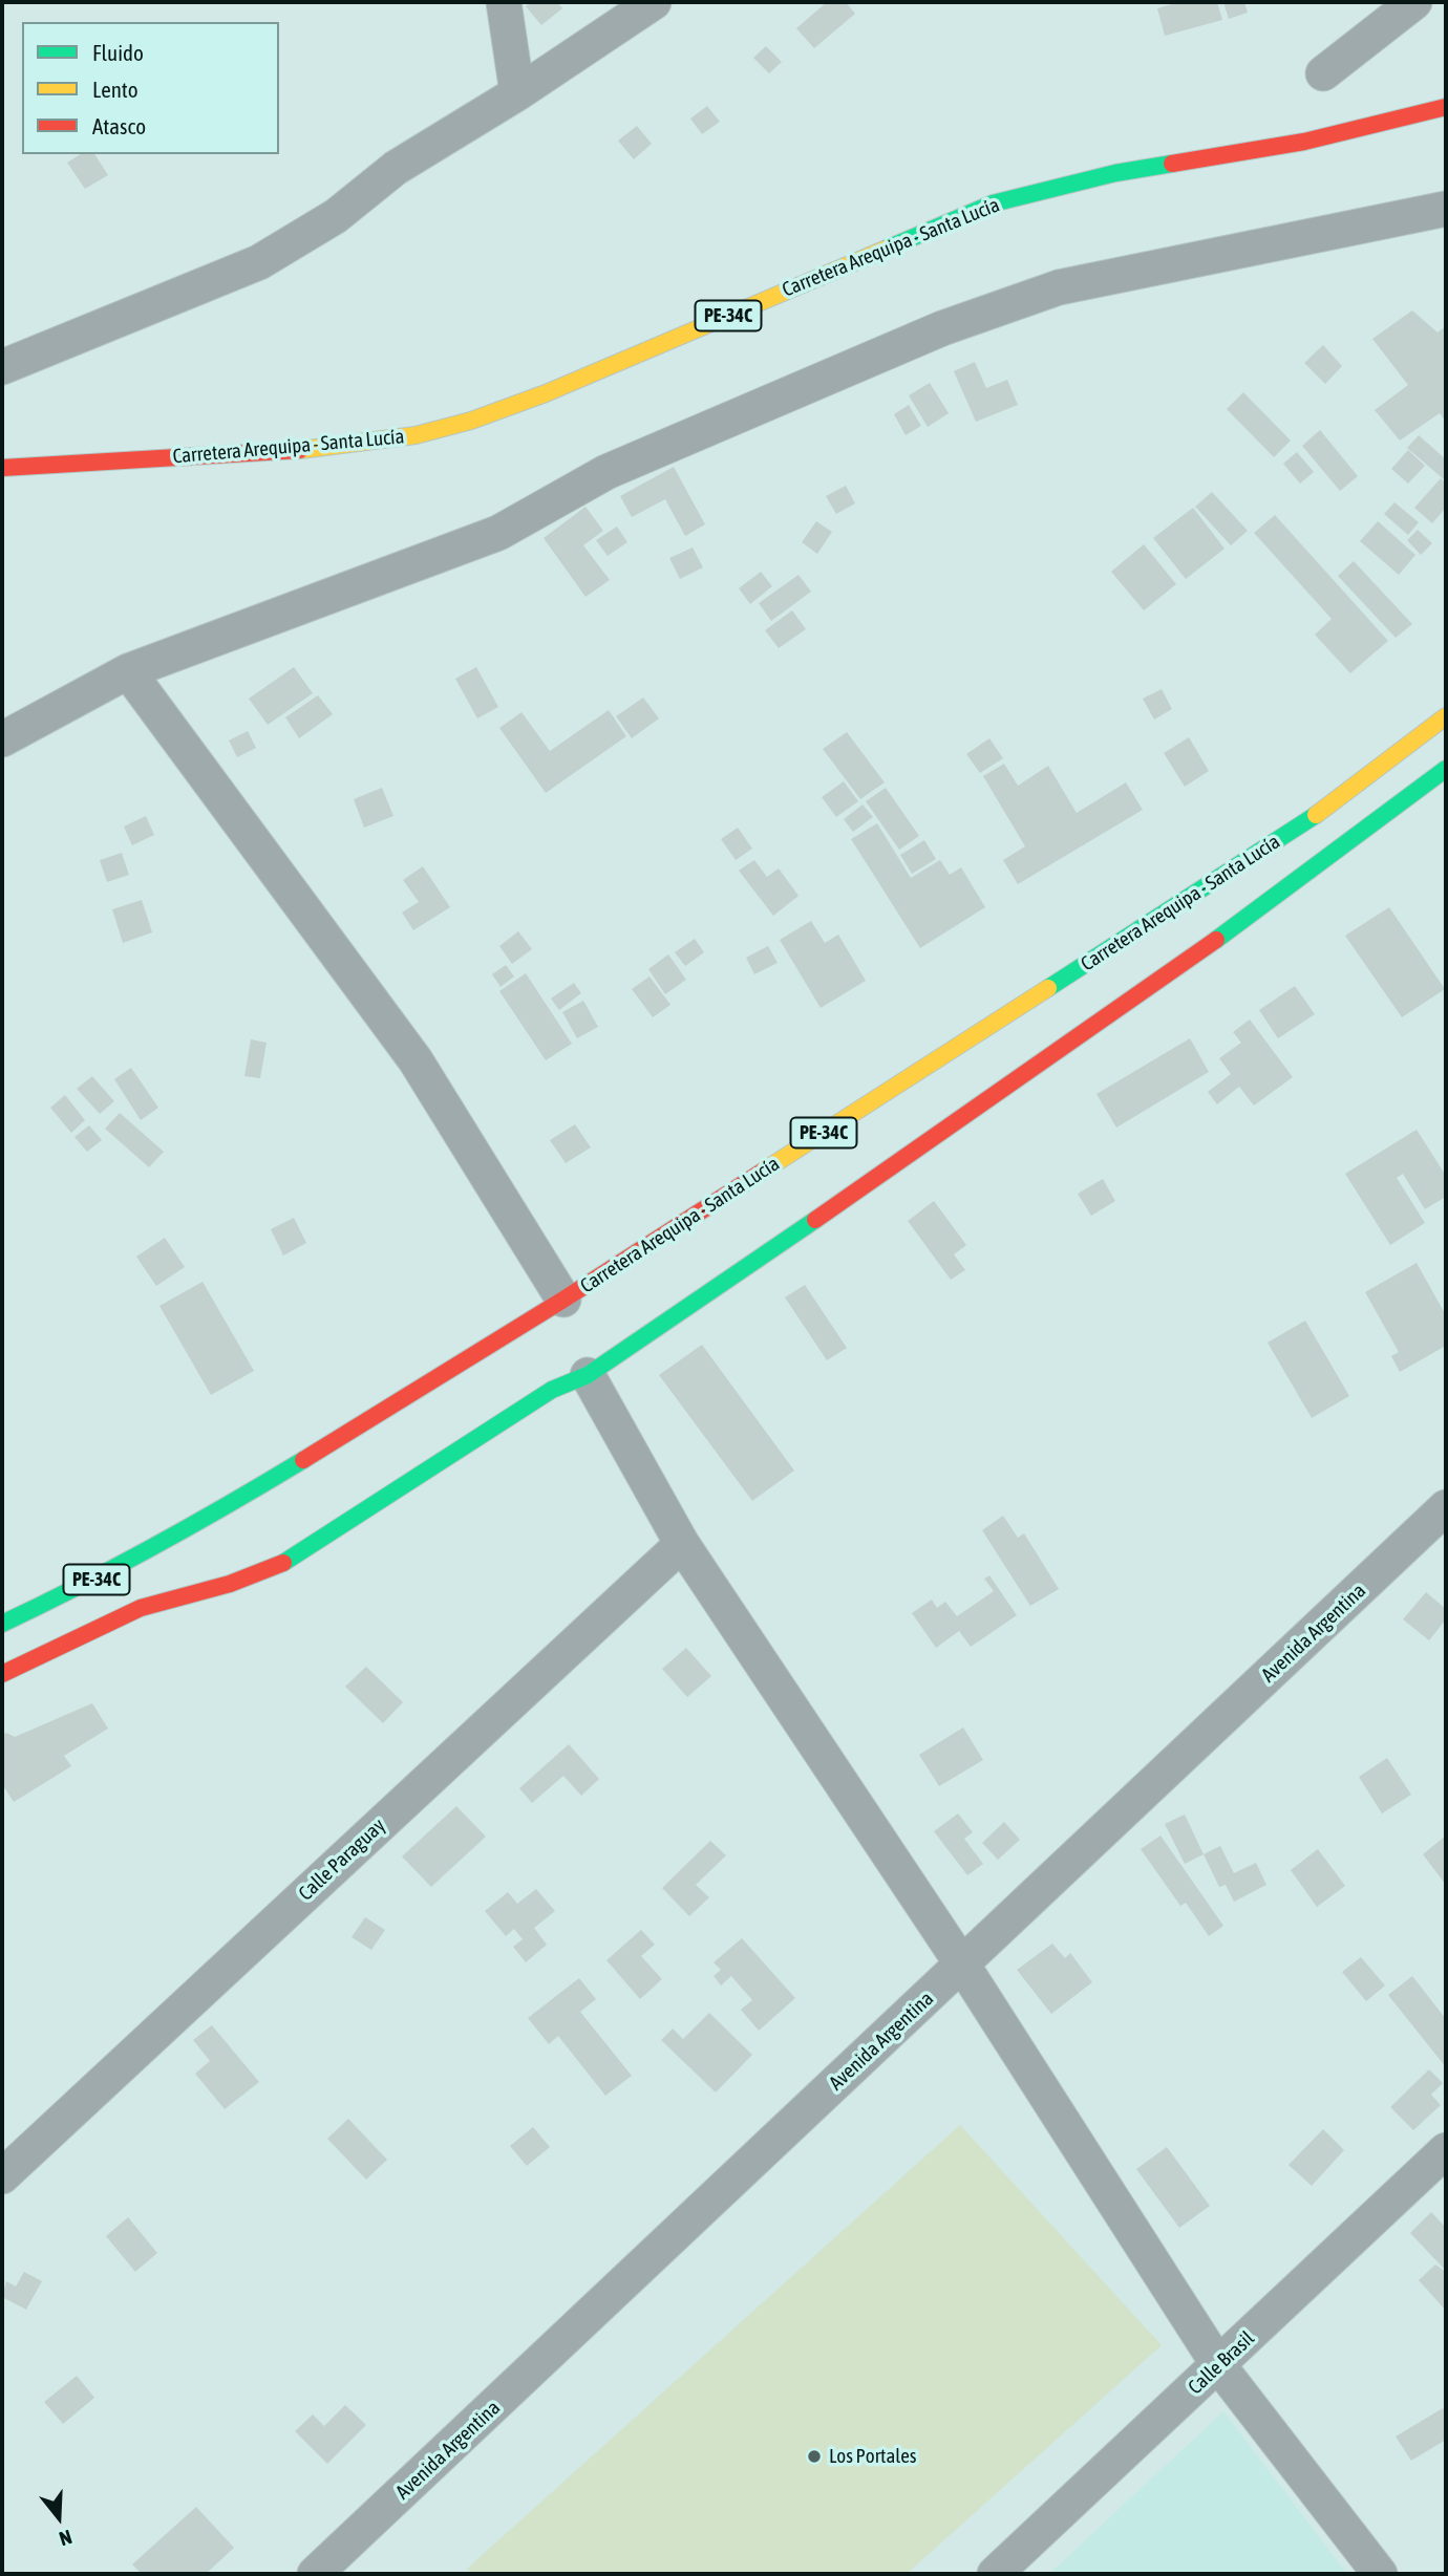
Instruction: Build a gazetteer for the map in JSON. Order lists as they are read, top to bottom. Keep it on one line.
{"streets":{"main road":["Carretera Arequipa - Santa Lucía","PE-34C"],"street":["Avenida Argentina","Calle Paraguay","Calle Brasil"]},"places":["Los Portales"],"legend":["Fluido","Lento","Atasco"],"north":"bottom"}
